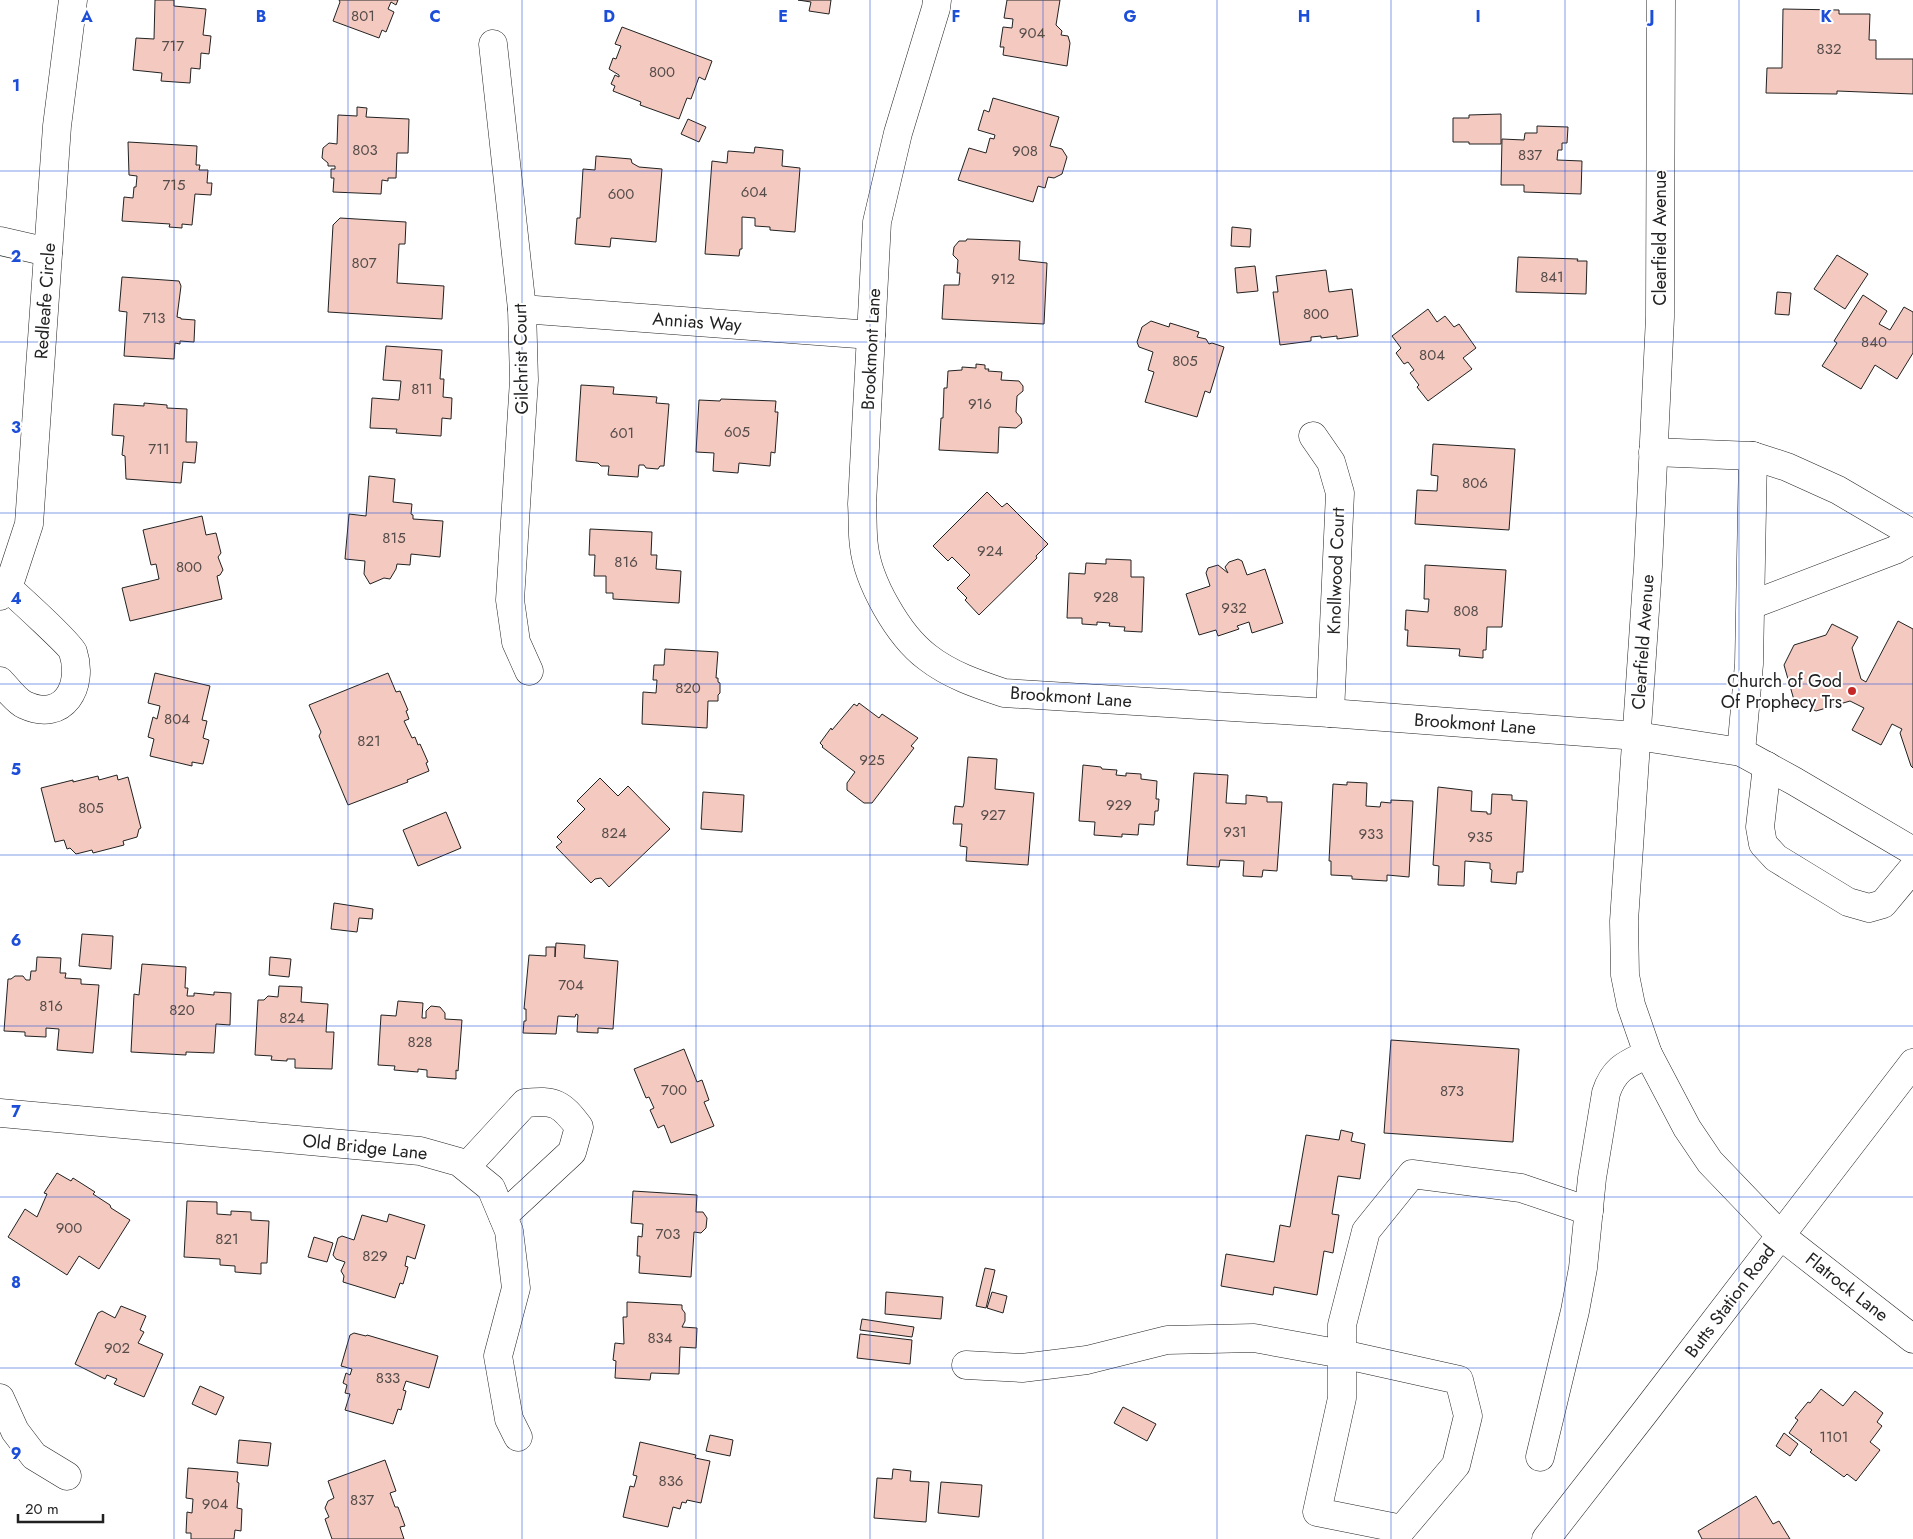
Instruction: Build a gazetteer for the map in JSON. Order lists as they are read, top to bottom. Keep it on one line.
{"streets":{"street":["Clearfield Avenue","Redleafe Circle","Annias Way","Brookmont Lane","Gilchrist Court","Knollwood Court","Old Bridge Lane","Flatrock Lane","Butts Station Road"]},"crossings":[["Clearfield Avenue","Brookmont Lane"],["Clearfield Avenue","Flatrock Lane"],["Clearfield Avenue","Butts Station Road"],["Annias Way","Brookmont Lane"],["Annias Way","Gilchrist Court"],["Brookmont Lane","Knollwood Court"],["Flatrock Lane","Butts Station Road"]],"places":["Church of God Of Prophecy Trs"],"house_numbers":["801","904","717","832","800","803","908","837","715","604","600","807","841","912","800","713","840","804","805","811","916","605","601","711","806","815","924","816","800","928","932","808","820","804","821","925","929","805","927","931","824","933","935","704","816","820","824","828","700","873","900","703","821","829","834","902","833","1101","836","837","904"],"scale_bar":"20 m","grid":{"columns":["A","B","C","D","E","F","G","H","I","J","K"],"rows":["1","2","3","4","5","6","7","8","9"]}}
